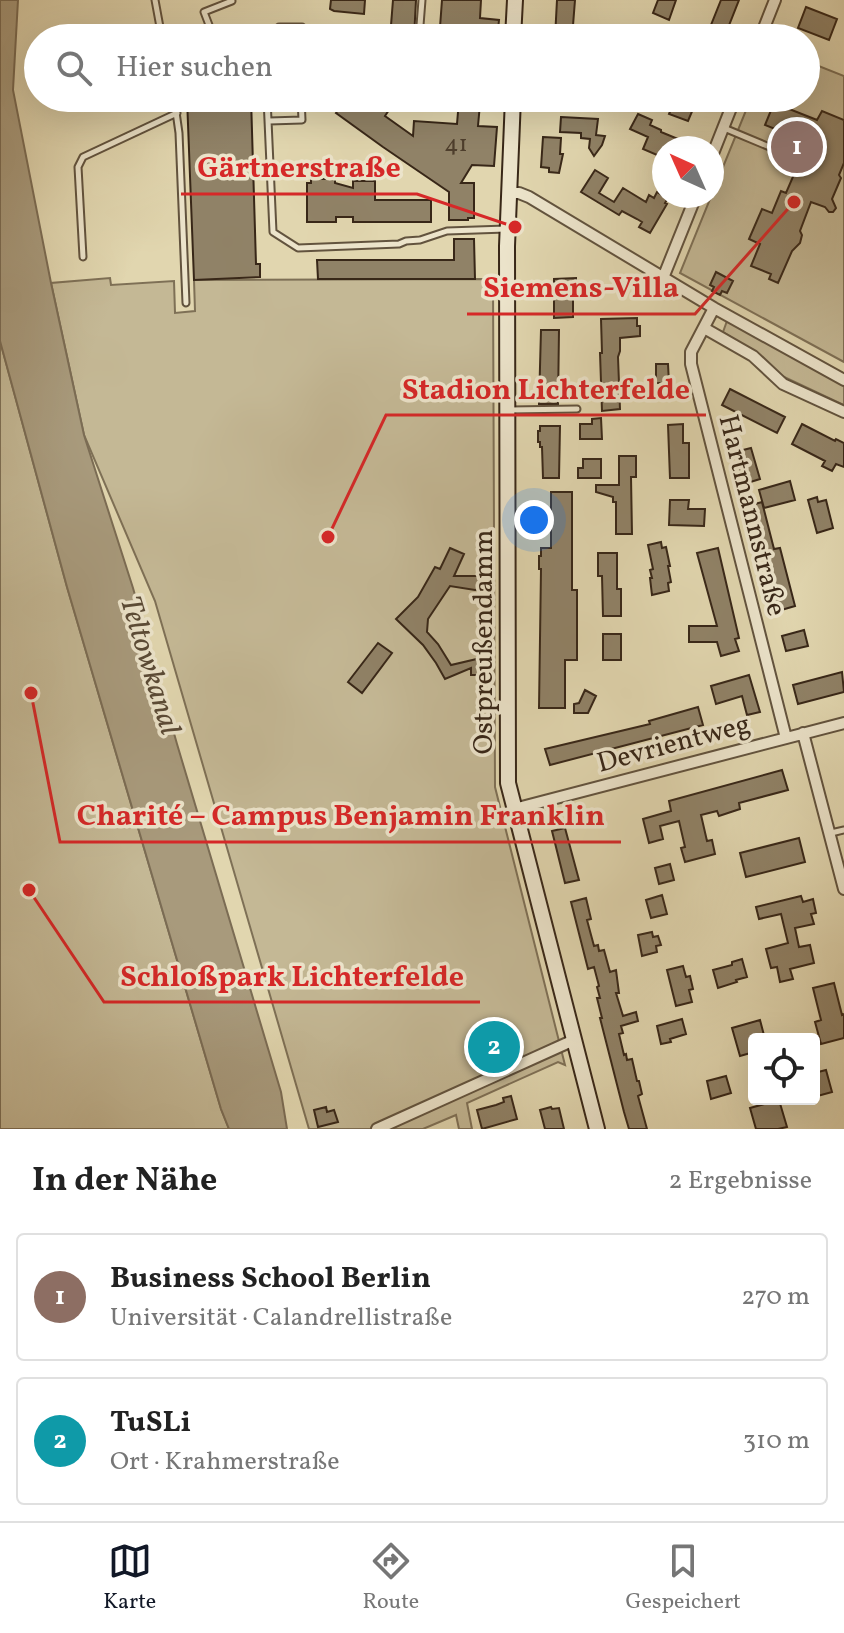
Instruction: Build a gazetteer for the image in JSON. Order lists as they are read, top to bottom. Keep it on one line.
{"streets":{"street":["Hartmannstraße","Ostpreußendamm","Devrientweg"]},"crossings":[["Hartmannstraße","Devrientweg"],["Ostpreußendamm","Devrientweg"]],"water":["Teltowkanal"],"places":["Siemens-Villa","Gärtnerstraße","Stadion Lichterfelde","Charité – Campus Benjamin Franklin","Schloßpark Lichterfelde"],"house_numbers":["41"],"north":"top left","page":{"search":"Hier suchen","pins":["1","2"],"heading":["In der Nähe","2 Ergebnisse"],"list":[{"mark":"1","name":"Business School Berlin","note":"Universität · Calandrellistraße","value":"270 m"},{"mark":"2","name":"TuSLi","note":"Ort · Krahmerstraße","value":"310 m"}],"nav":["Karte","Route","Gespeichert"]}}
